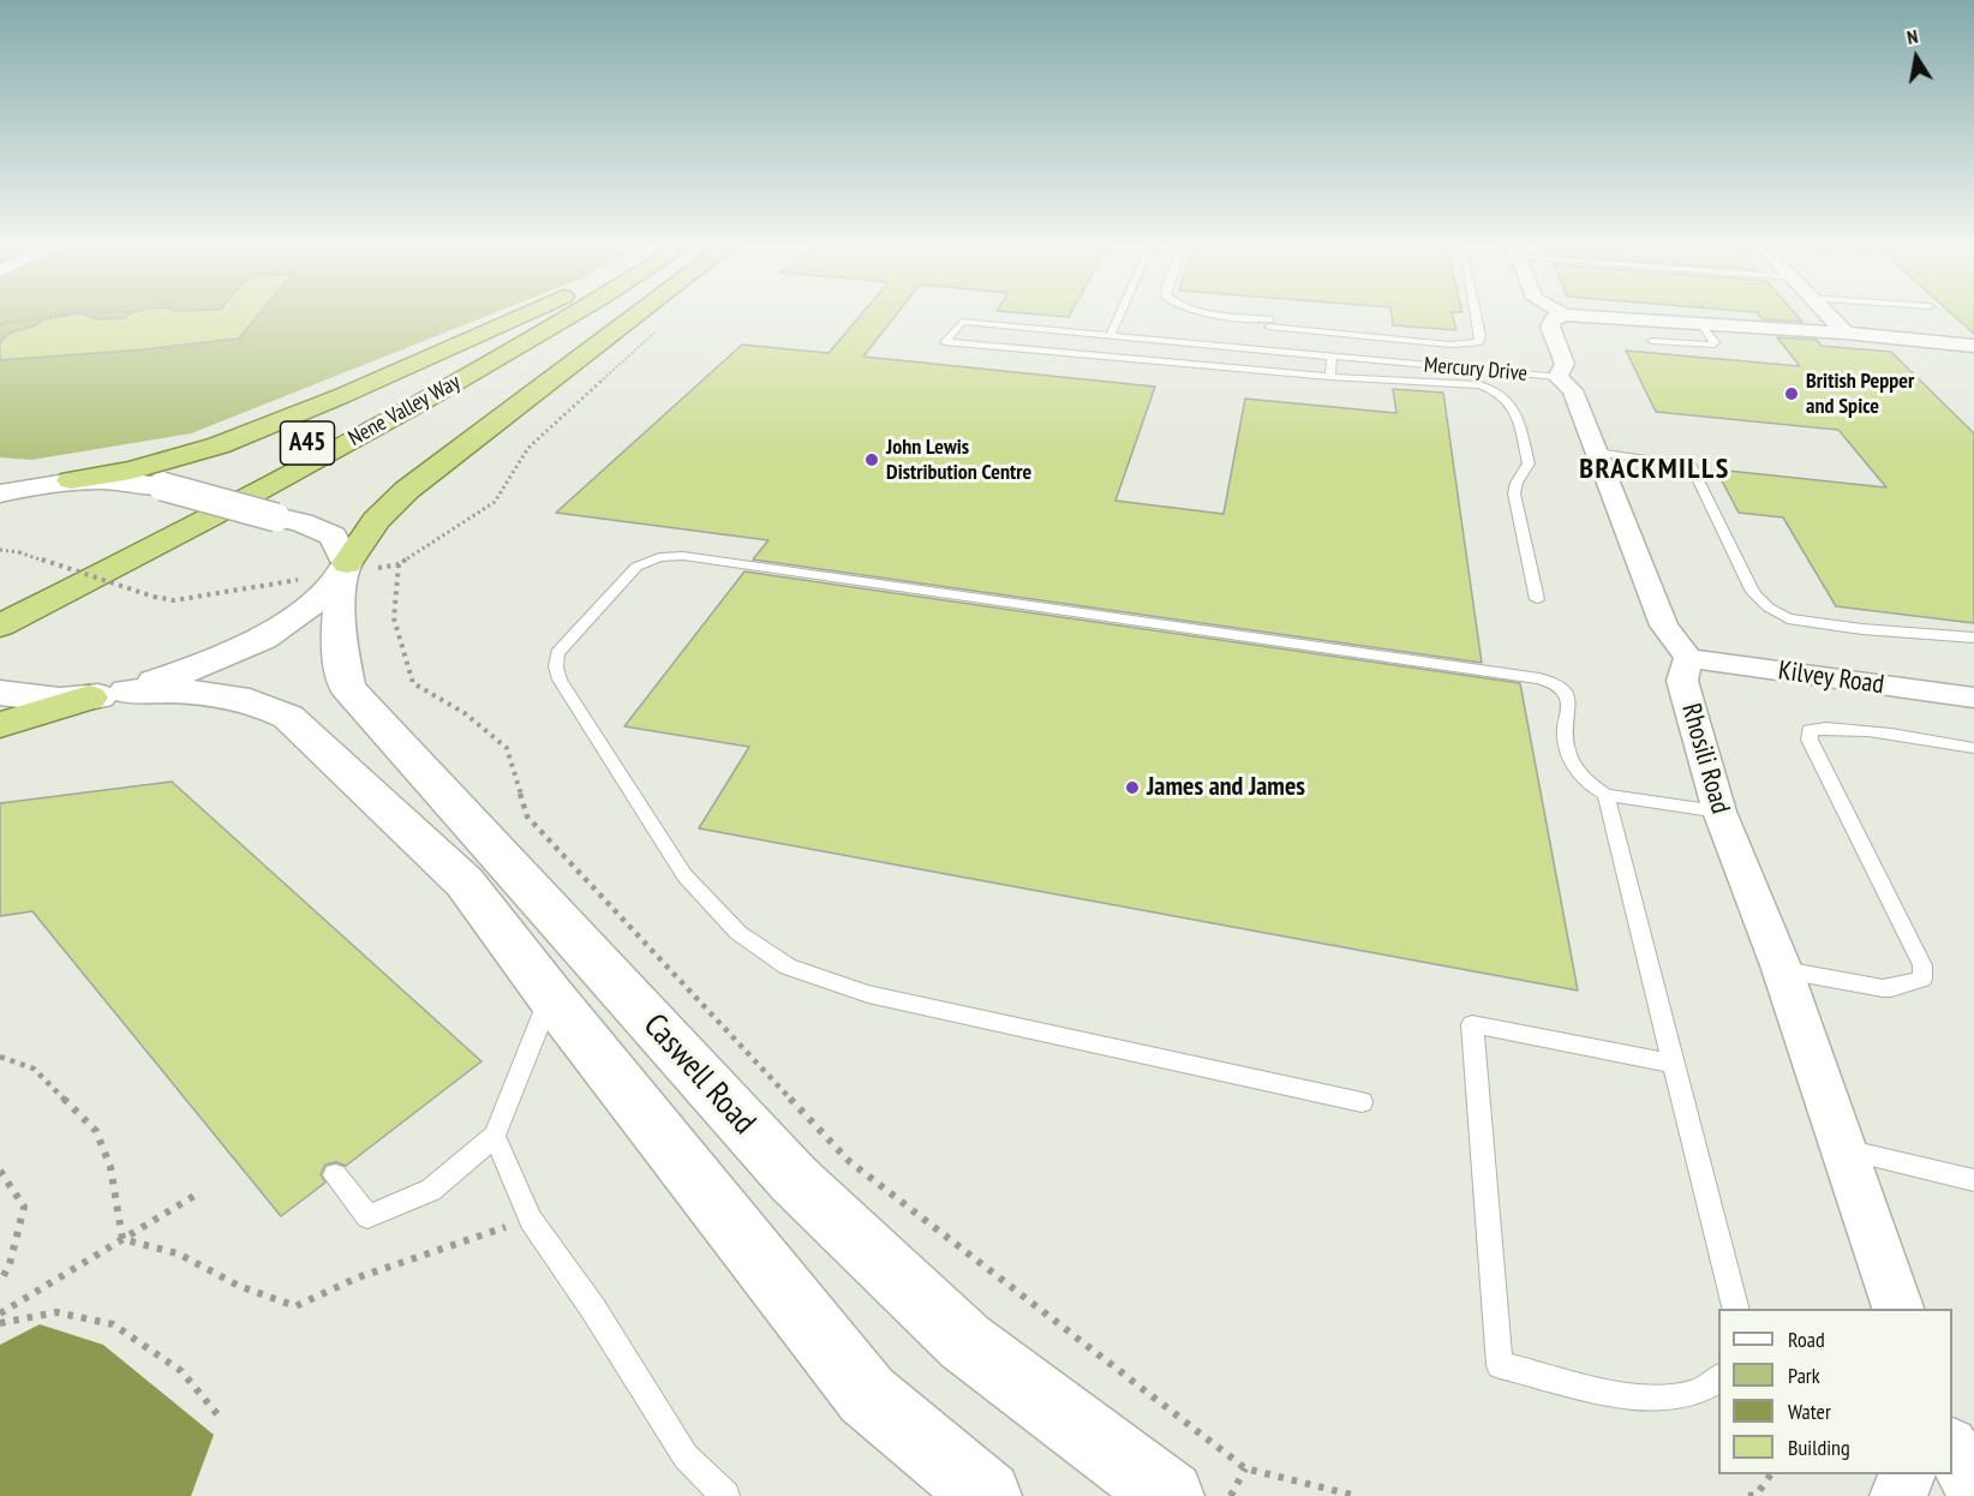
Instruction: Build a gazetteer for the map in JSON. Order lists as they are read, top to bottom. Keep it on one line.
{"streets":{"highway":["Nene Valley Way","A45"],"street":["Kilvey Road","Rhosili Road","Caswell Road"],"lane":["Mercury Drive"]},"crossings":[["Kilvey Road","Rhosili Road"]],"districts":["BRACKMILLS"],"places":["British Pepper and Spice","John Lewis Distribution Centre","James and James"],"legend":["Road","Park","Water","Building"],"north":"top"}
